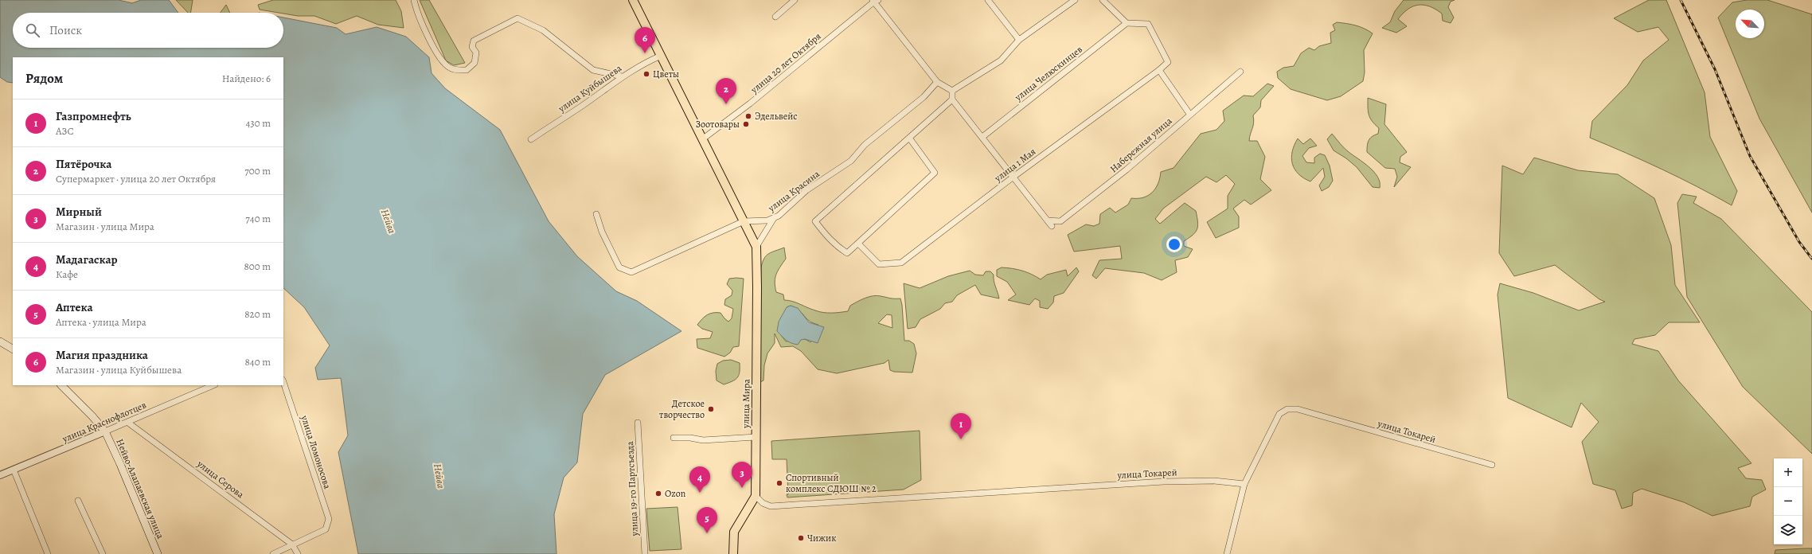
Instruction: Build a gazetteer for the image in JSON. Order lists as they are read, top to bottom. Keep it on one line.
{"streets":{"main road":["улица Мира","Нейво-Алапаевская улица"],"street":["улица 20 лет Октября","улица Челюскинцев","улица Куйбышева","Набережная улица","улица 1 Мая","улица Красина","улица Краснофлотцев","улица Токарей","улица Ломоносова","улица Серова","улица 19-го Партсъезда"]},"crossings":[["улица Мира","улица Токарей"],["улица Краснофлотцев","улица Серова"],["улица Краснофлотцев","Нейво-Алапаевская улица"],["улица Ломоносова","улица Серова"]],"water":["Нейва"],"places":["Цветы","Эдельвейс","Зоотовары","Детское творчество","Спортивный комплекс СДЮШ № 2","Ozon","Чижик"],"north":"top left","page":{"search":"Поиск","pins":["6","2","1","3","4","5"],"heading":["Рядом","Найдено: 6"],"list":[{"mark":"1","name":"Газпромнефть","note":"АЗС","value":"430 m"},{"mark":"2","name":"Пятёрочка","note":"Супермаркет · улица 20 лет Октября","value":"700 m"},{"mark":"3","name":"Мирный","note":"Магазин · улица Мира","value":"740 m"},{"mark":"4","name":"Мадагаскар","note":"Кафе","value":"800 m"},{"mark":"5","name":"Аптека","note":"Аптека · улица Мира","value":"820 m"},{"mark":"6","name":"Магия праздника","note":"Магазин · улица Куйбышева","value":"840 m"}],"map_buttons":["+","−"]}}
